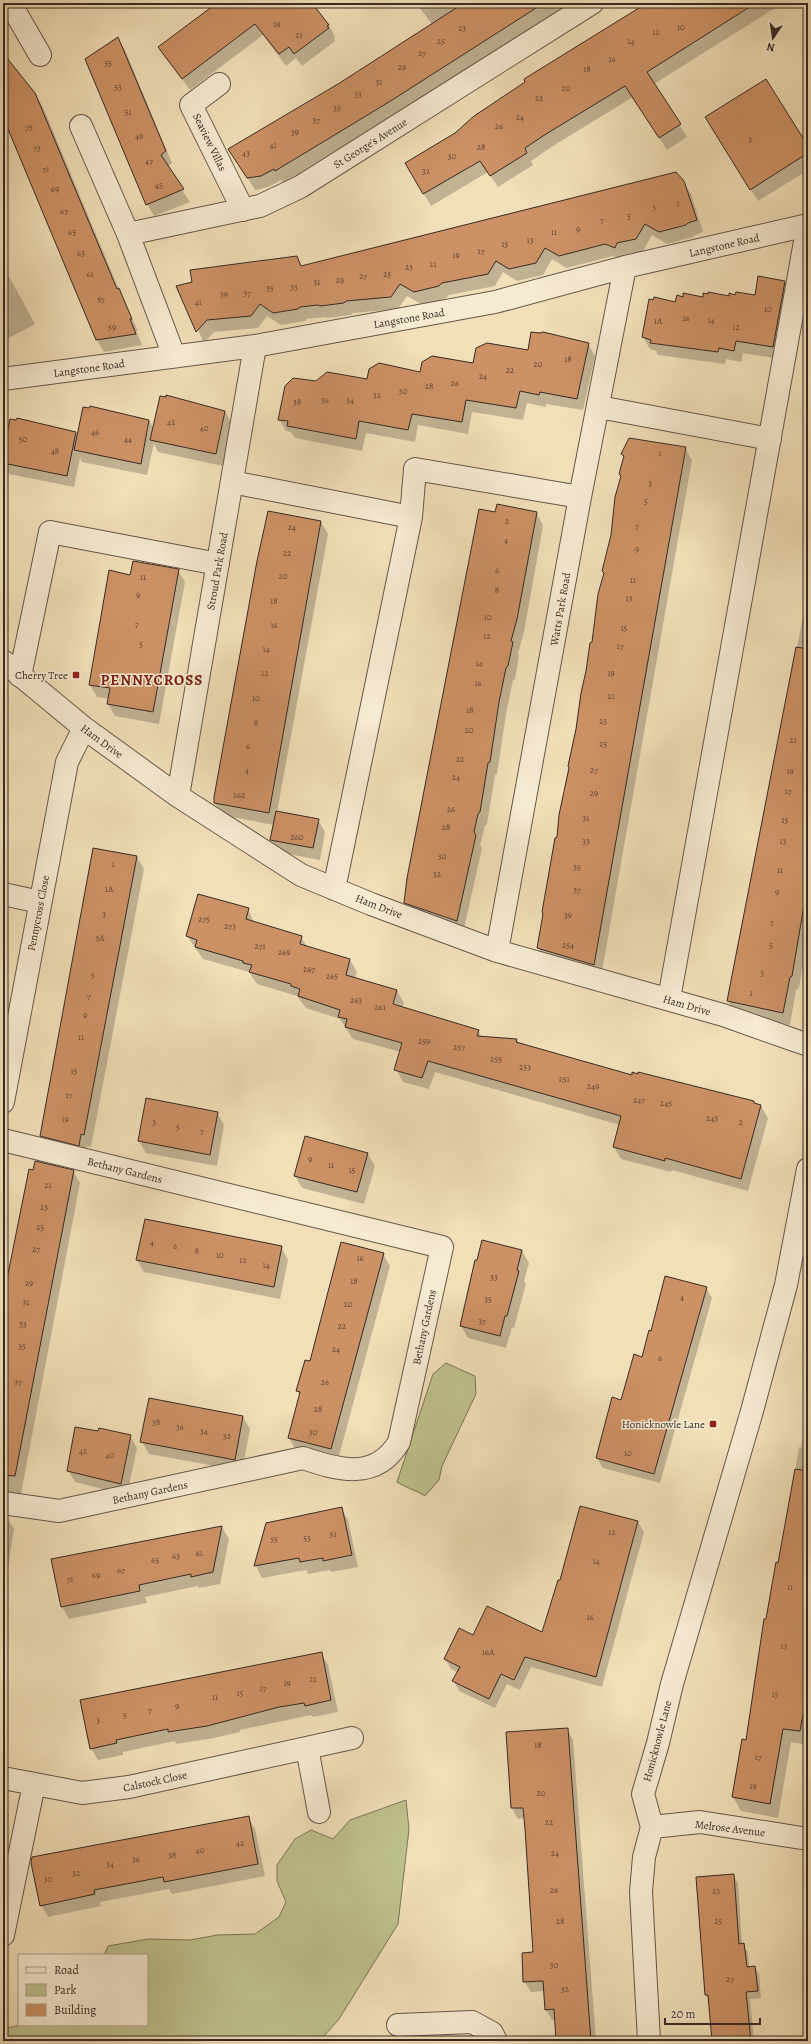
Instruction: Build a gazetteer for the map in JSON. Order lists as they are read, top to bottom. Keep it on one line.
{"streets":{"street":["Seaview Villas","St George's Avenue","Langstone Road","Stroud Park Road","Watts Park Road","Ham Drive","Pennycross Close","Bethany Gardens","Honicknowle Lane","Calstock Close","Melrose Avenue"]},"crossings":[["Seaview Villas","St George's Avenue"],["Langstone Road","Stroud Park Road"],["Langstone Road","Watts Park Road"],["Stroud Park Road","Ham Drive"],["Watts Park Road","Ham Drive"],["Ham Drive","Pennycross Close"],["Honicknowle Lane","Melrose Avenue"]],"districts":["PENNYCROSS"],"places":{"transit":["Cherry Tree","Honicknowle Lane"]},"house_numbers":["19","10","23","12","21","25","14","27","16","55","29","18","31","53","20","33","22","35","51","24","37","26","75","39","49","3","41","28","73","43","30","47","71","32","45","69","1","3","67","5","7","9","65","11","13","15","17","63","19","21","23","61","25","27","29","31","33","35","37","39","57","41","10","16","14","1A","59","12","18","20","22","24","26","28","30","32","36","34","38","42","40","46","50","44","48","1","3","5","2","7","24","4","9","22","6","20","11","11","8","9","13","18","10","7","16","15","12","5","17","14","14","12","19","16","21","10","18","23","8","20","21","25","6","22","4","27","19","24","17","29","262","26","31","15","28","260","33","13","30","1","35","11","32","1A","37","9","3","39","275","7","273","3A","254","5","271","269","267","3","5","265","1","7","263","261","9","11","259","257","255","253","15","251","249","17","247","245","243","19","3","2","5","7","9","11","15","21","23","25","4","6","27","8","10","16","12","14","33","18","29","4","35","31","20","37","33","22","35","24","6","37","26","28","38","36","34","30","32","42","10","40","12","51","53","55","61","63","65","14","67","69","71","11","16","13","16A","21","19","17","15","15","11","9","7","5","3","18","17","19","20","22","42","40","24","38","36","34","32","30","26","23","28","25","30","27","32"],"legend":["Road","Park","Building"],"scale_bar":"20 m","north":"bottom"}
